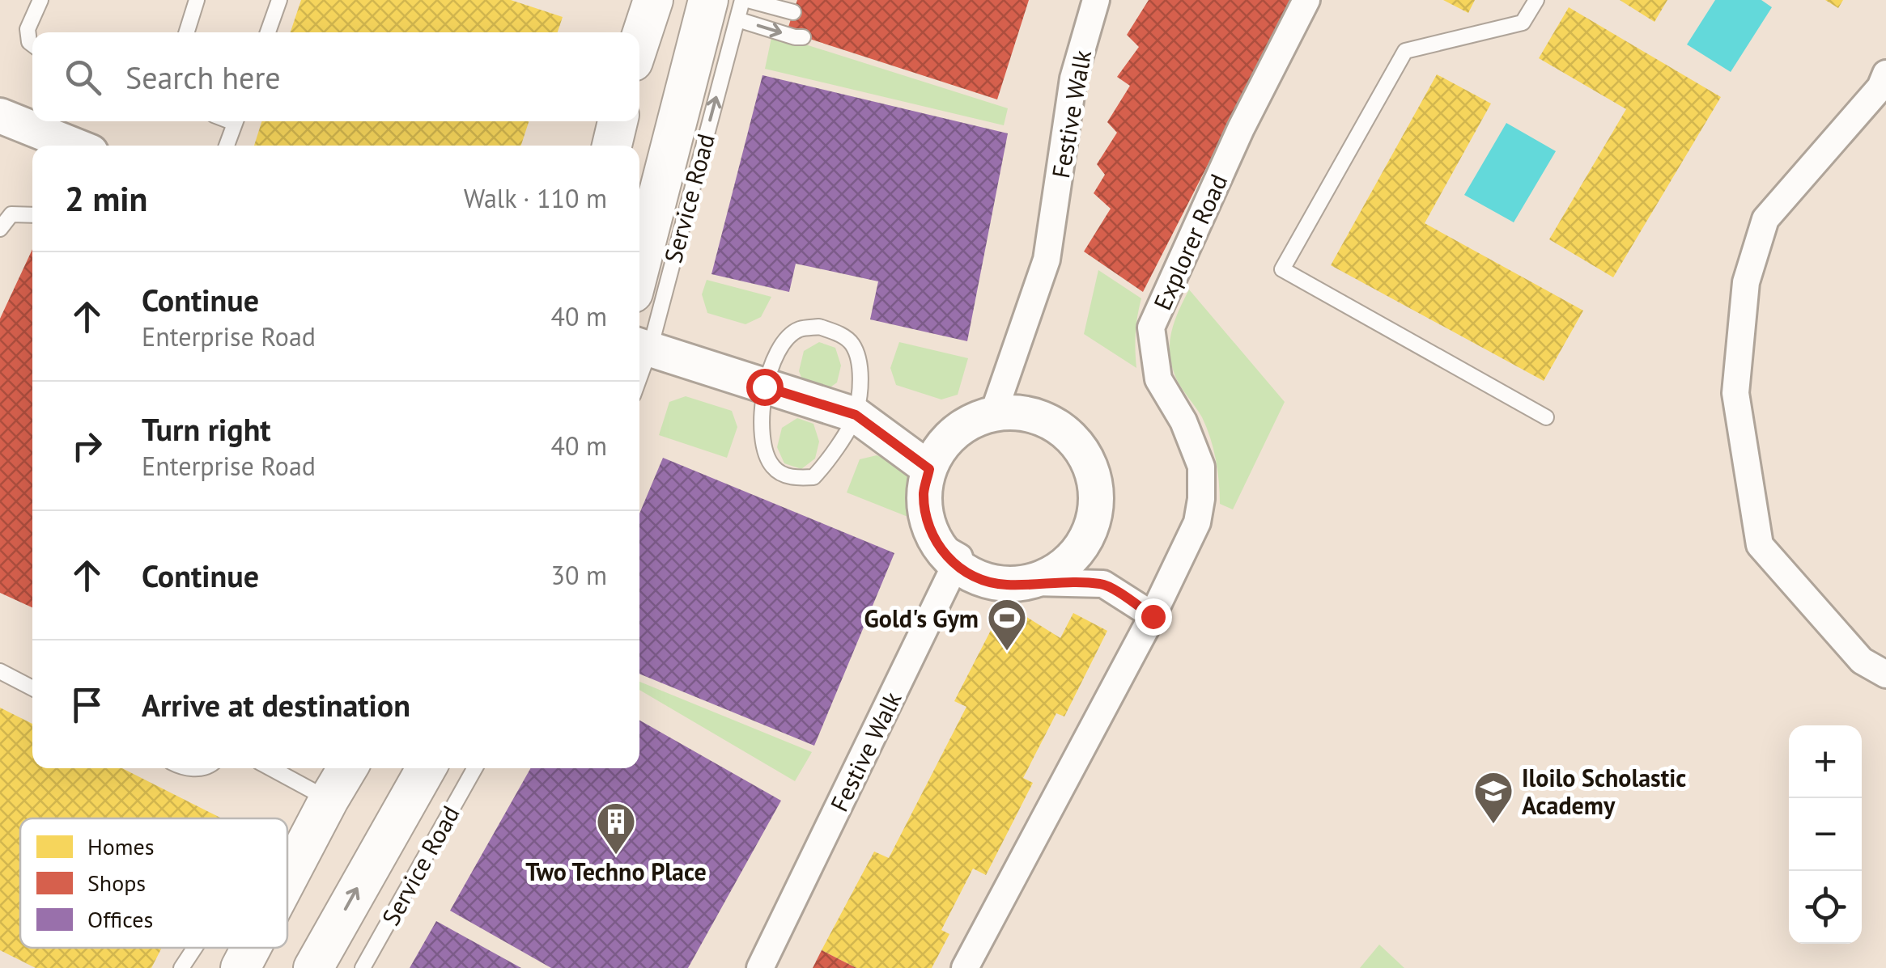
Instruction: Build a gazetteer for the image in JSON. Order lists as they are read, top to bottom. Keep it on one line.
{"streets":{"street":["Festive Walk","Explorer Road"],"lane":["Service Road"]},"one_way":["Service Road"],"places":{"sports":["Gold's Gym"],"school or university":["Iloilo Scholastic Academy"],"building":["Two Techno Place"]},"legend":["Homes","Shops","Offices"],"page":{"search":"Search here","heading":["2 min","Walk · 110 m"],"list":[["Continue","Enterprise Road","40 m"],["Turn right","Enterprise Road","40 m"],["Continue","30 m"],"Arrive at destination"],"map_buttons":["+","−"]}}
